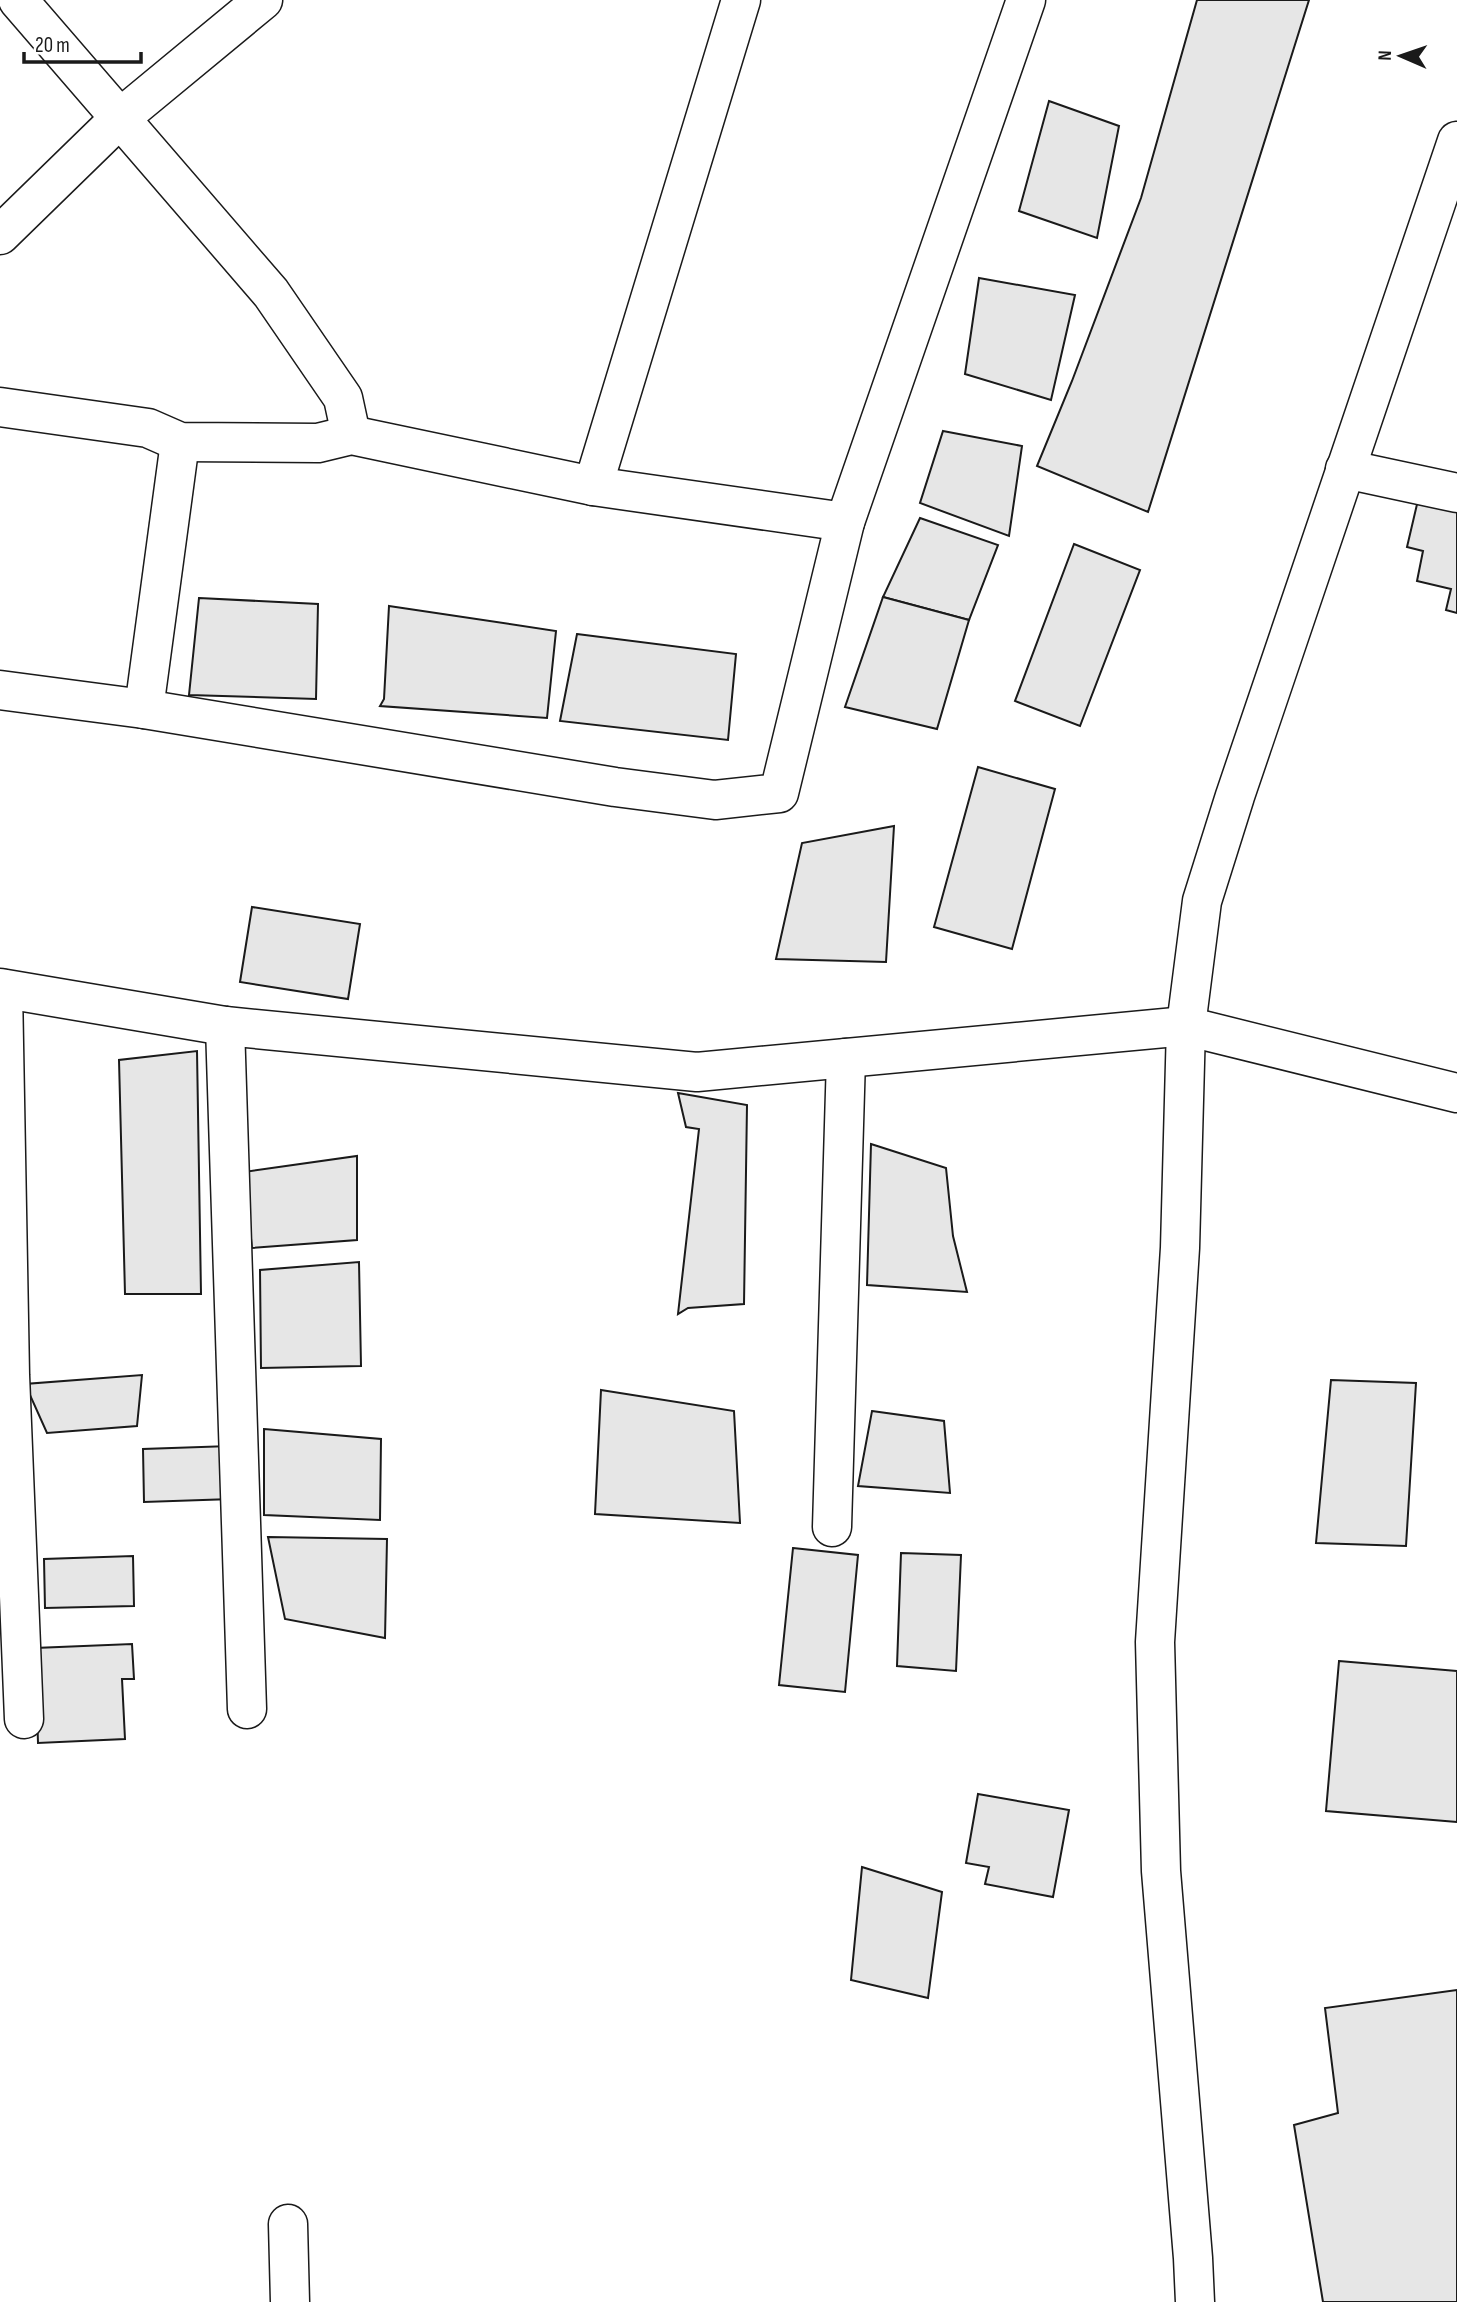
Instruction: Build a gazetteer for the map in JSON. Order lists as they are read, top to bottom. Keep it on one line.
{"scale_bar":"20 m","north":"left"}
